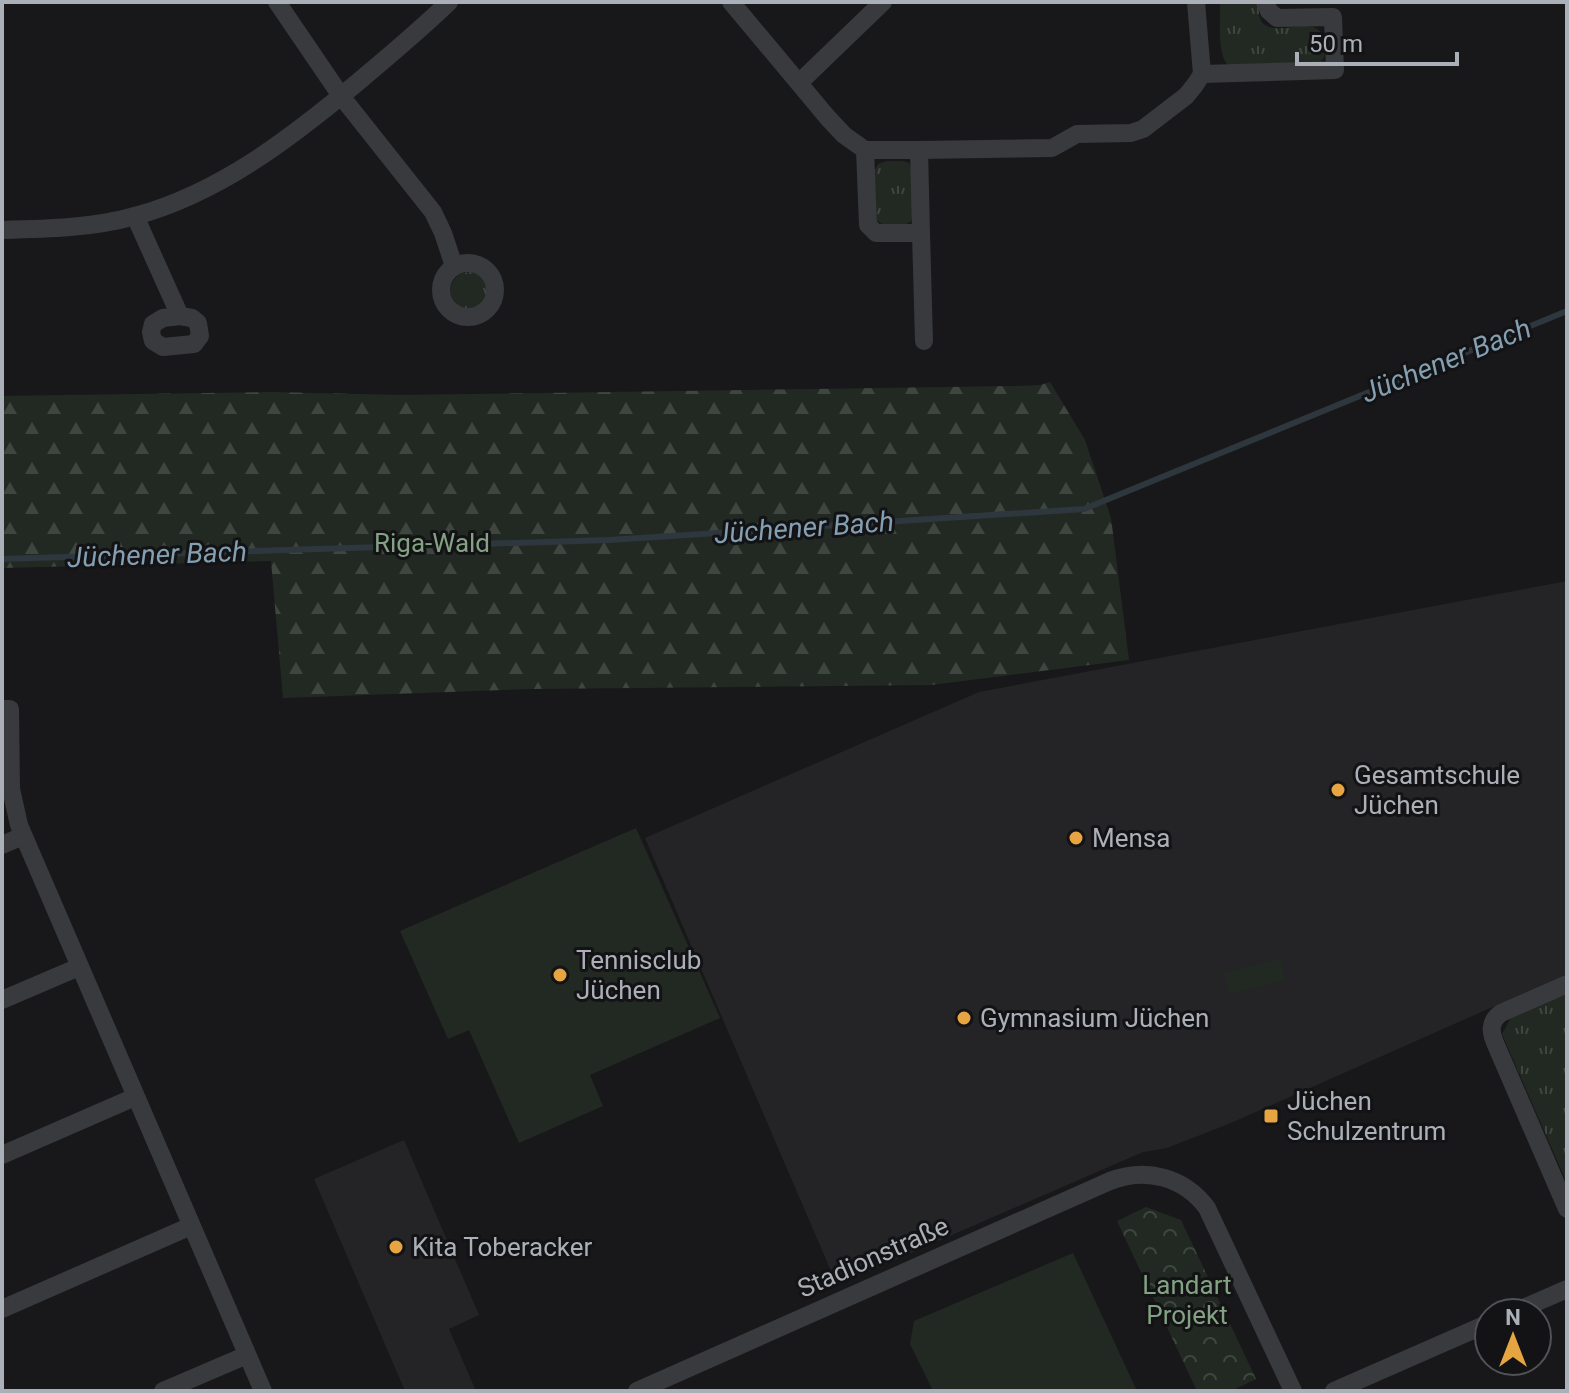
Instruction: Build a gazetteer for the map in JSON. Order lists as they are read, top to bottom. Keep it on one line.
{"streets":{"street":["Stadionstraße"]},"water":["Jüchener Bach"],"parks":["Riga-Wald","Landart Projekt"],"places":{"other":["Gesamtschule Jüchen","Mensa","Tennisclub Jüchen","Gymnasium Jüchen","Kita Toberacker"],"transit":["Jüchen Schulzentrum"]},"scale_bar":"50 m","north":"top"}
